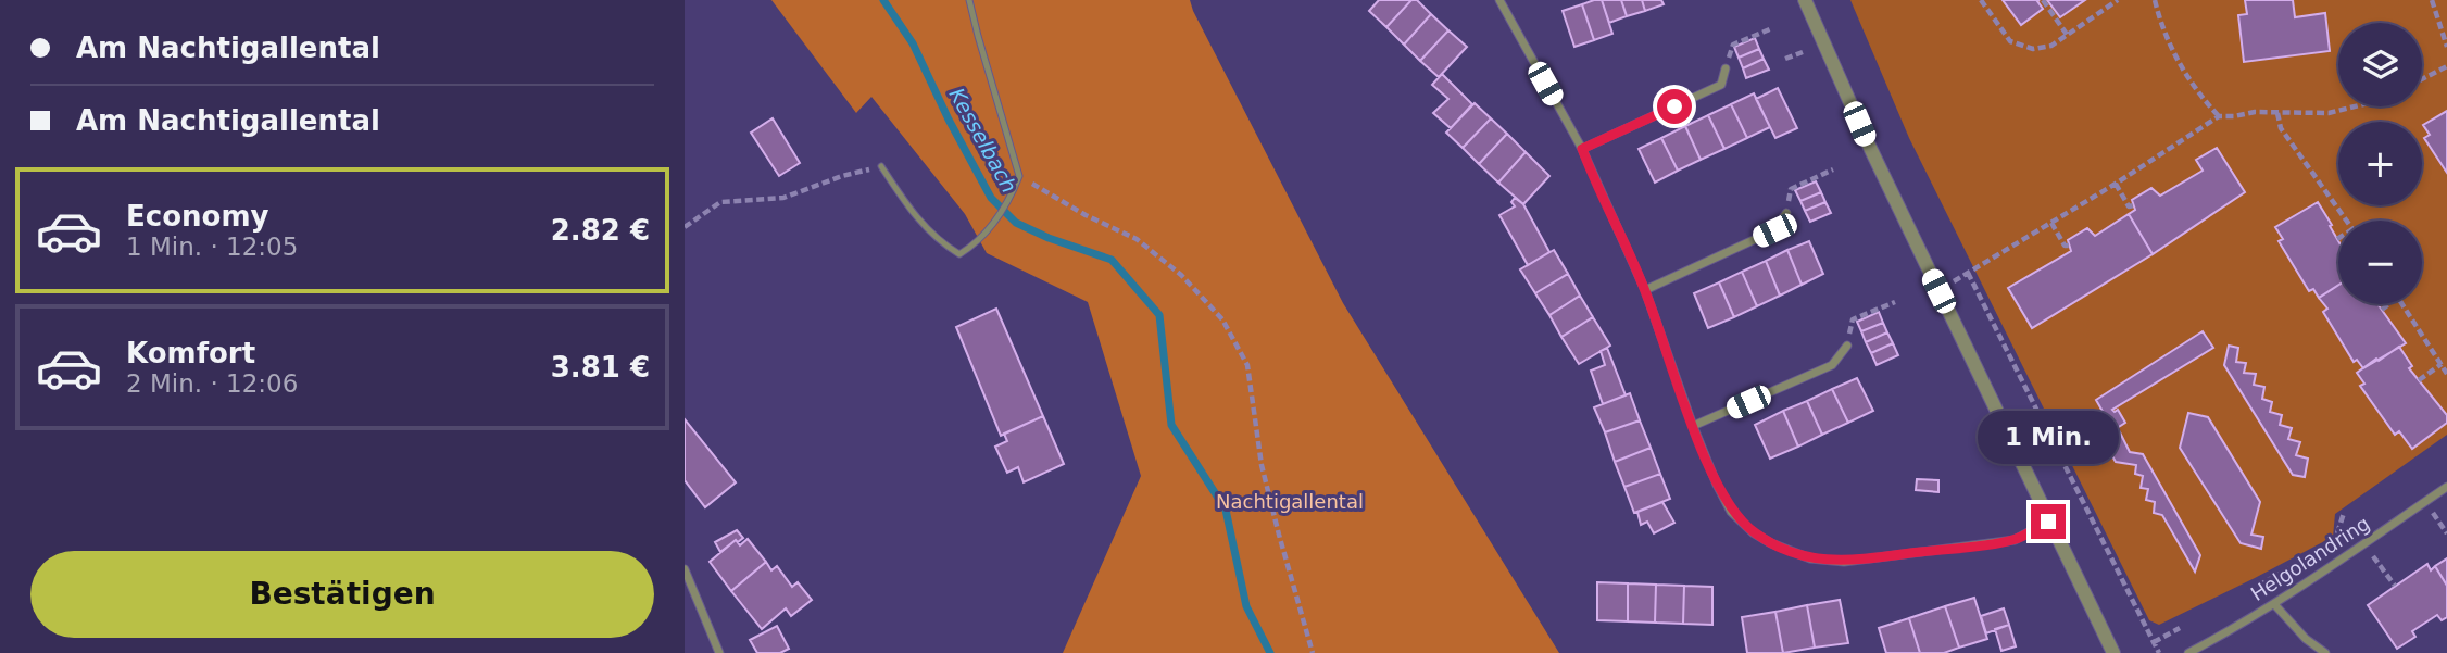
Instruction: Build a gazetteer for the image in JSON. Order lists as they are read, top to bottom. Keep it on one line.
{"streets":{"street":["Helgolandring"]},"water":["Kesselbach"],"parks":["Nachtigallental"],"page":{"banner":["Am Nachtigallental","Am Nachtigallental"],"map_buttons":["+","−"],"list":[{"name":"Economy","note":"1 Min. · 12:05","value":"2.82 €"},{"name":"Komfort","note":"2 Min. · 12:06","value":"3.81 €"}],"bubble":"1 Min.","buttons":"Bestätigen"}}
